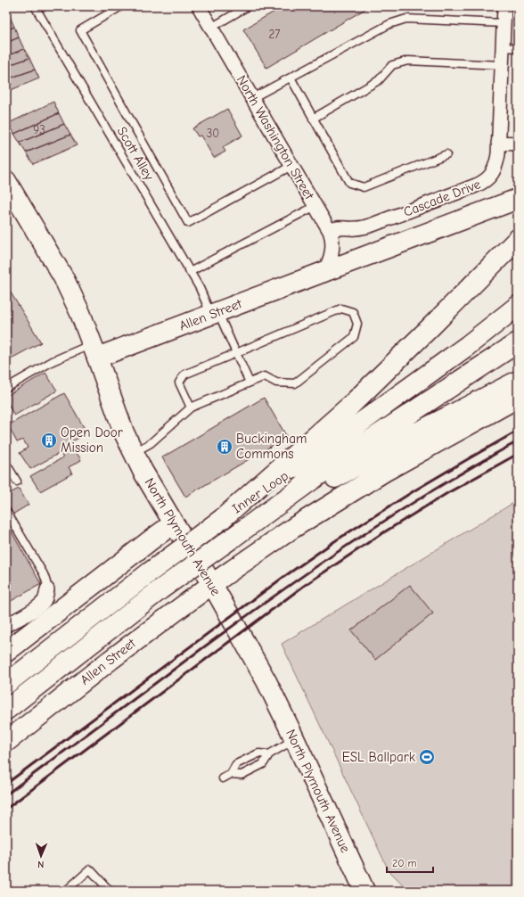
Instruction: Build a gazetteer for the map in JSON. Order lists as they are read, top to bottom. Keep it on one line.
{"streets":{"main road":["Allen Street","Inner Loop","North Plymouth Avenue"],"street":["North Washington Street","Cascade Drive"],"lane":["Scott Alley"]},"crossings":[["North Washington Street","Cascade Drive"],["North Washington Street","Allen Street"],["Scott Alley","Allen Street"],["Allen Street","North Plymouth Avenue"]],"places":{"building":["Open Door Mission","Buckingham Commons"],"sports":["ESL Ballpark"]},"house_numbers":["27","93","30"],"scale_bar":"20 m","north":"bottom"}
